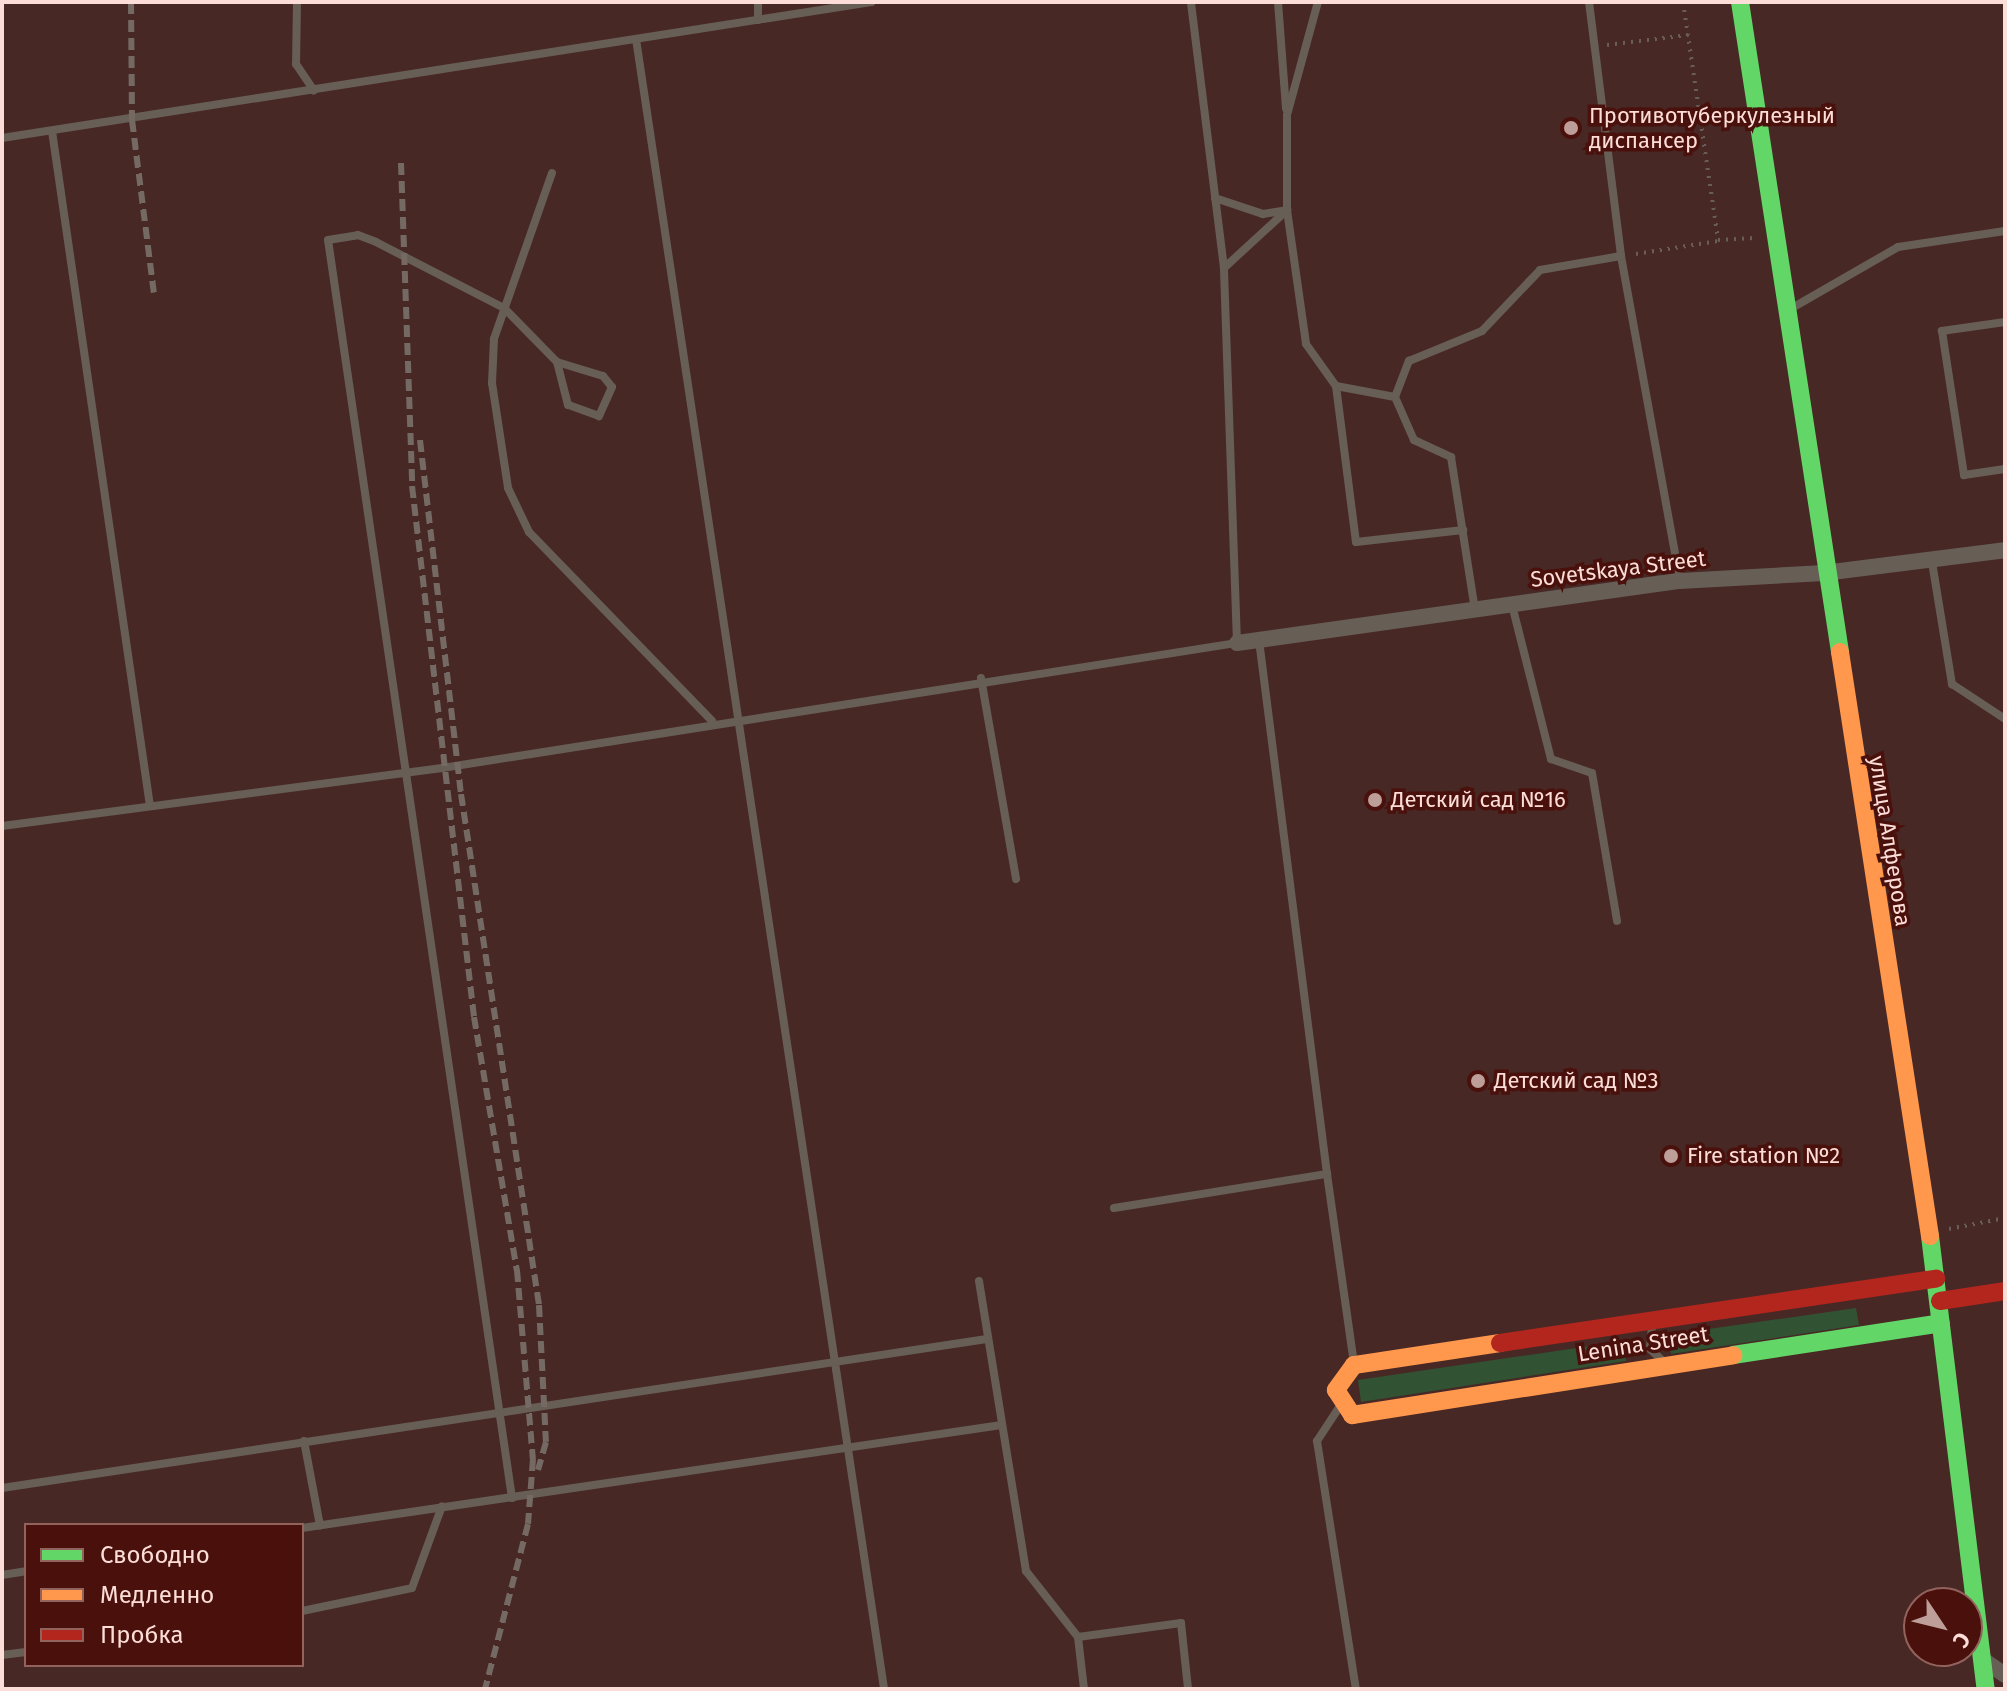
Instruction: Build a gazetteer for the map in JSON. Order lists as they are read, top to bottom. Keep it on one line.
{"streets":{"street":["Sovetskaya Street","улица Алферова","Lenina Street"]},"crossings":[["Sovetskaya Street","улица Алферова"],["улица Алферова","Lenina Street"]],"places":["Противотуберкулезный диспансер","Детский сад №16","Детский сад №3","Fire station №2"],"legend":["Свободно","Медленно","Пробка"],"north":"bottom right"}
